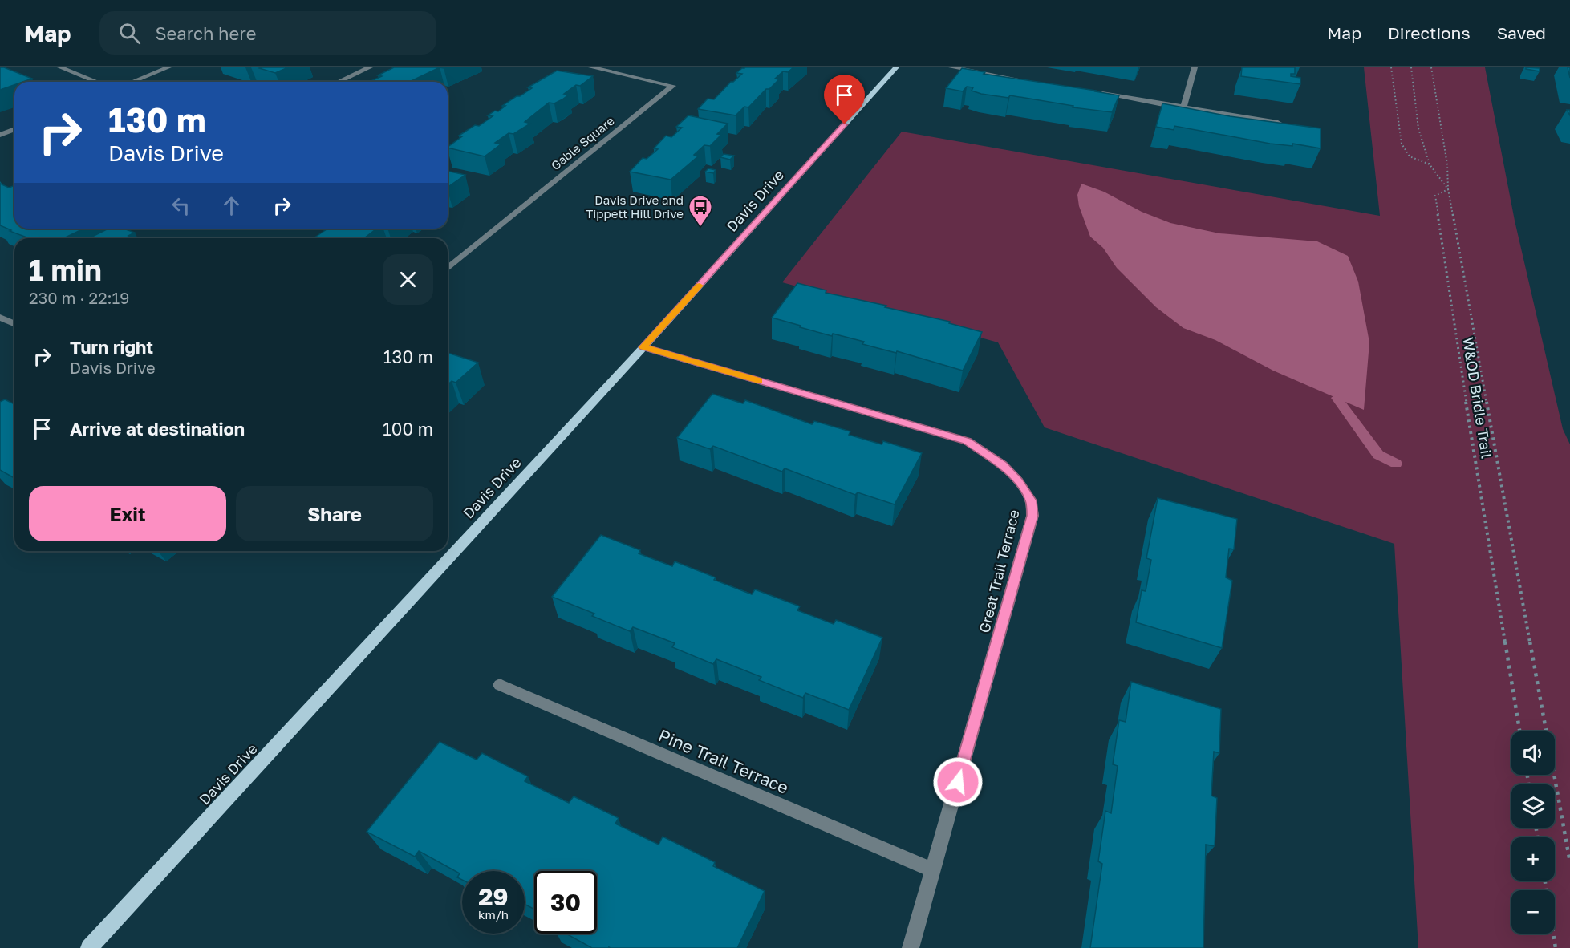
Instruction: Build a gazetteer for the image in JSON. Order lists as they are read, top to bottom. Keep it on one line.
{"streets":{"main road":["Davis Drive"],"street":["Gable Square","Great Trail Terrace","Pine Trail Terrace"],"path":["W&OD Bridle Trail"]},"crossings":[["Davis Drive","Great Trail Terrace"],["Great Trail Terrace","Pine Trail Terrace"]],"places":{"bus stop":["Davis Drive and Tippett Hill Drive"]},"page":{"header":"Map","search":"Search here","nav":["Map","Directions","Saved"],"turn":["130 m","Davis Drive"],"heading":["1 min","230 m · 22:19"],"list":[{"name":"Turn right","note":"Davis Drive","value":"130 m"},{"name":"Arrive at destination","value":"100 m"}],"buttons":["Exit","Share"],"map_buttons":["+","−"],"speed":"29 km/h","limit":"30"}}
